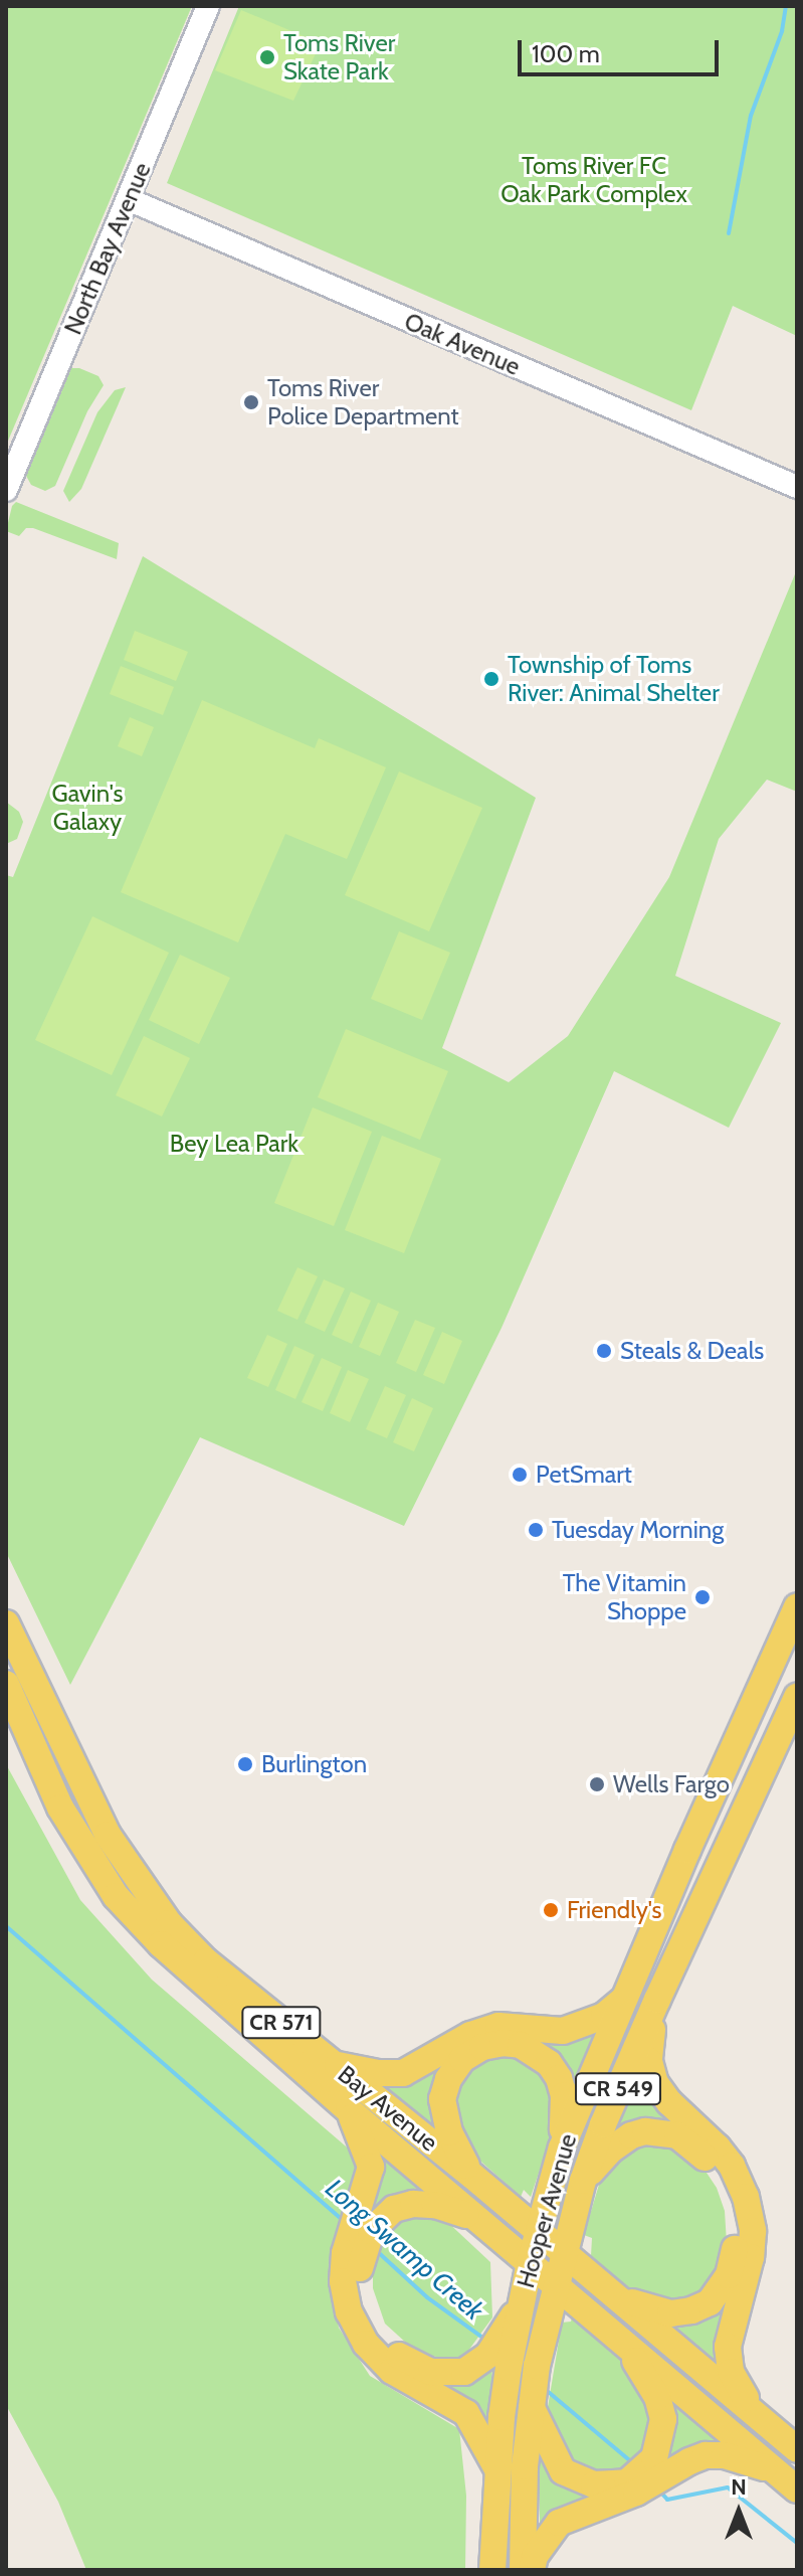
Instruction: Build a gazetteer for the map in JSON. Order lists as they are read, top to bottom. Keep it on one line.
{"streets":{"main road":["CR 571","CR 549","Bay Avenue","Hooper Avenue"],"street":["North Bay Avenue","Oak Avenue"]},"crossings":[["North Bay Avenue","Oak Avenue"],["Bay Avenue","Hooper Avenue"]],"water":["Long Swamp Creek"],"parks":["Toms River FC Oak Park Complex","Gavin's Galaxy","Bey Lea Park"],"places":["Toms River Skate Park","Toms River Police Department","Township of Toms River: Animal Shelter","Steals & Deals","PetSmart","Tuesday Morning","The Vitamin Shoppe","Burlington","Wells Fargo","Friendly's"],"scale_bar":"100 m","north":"top"}
